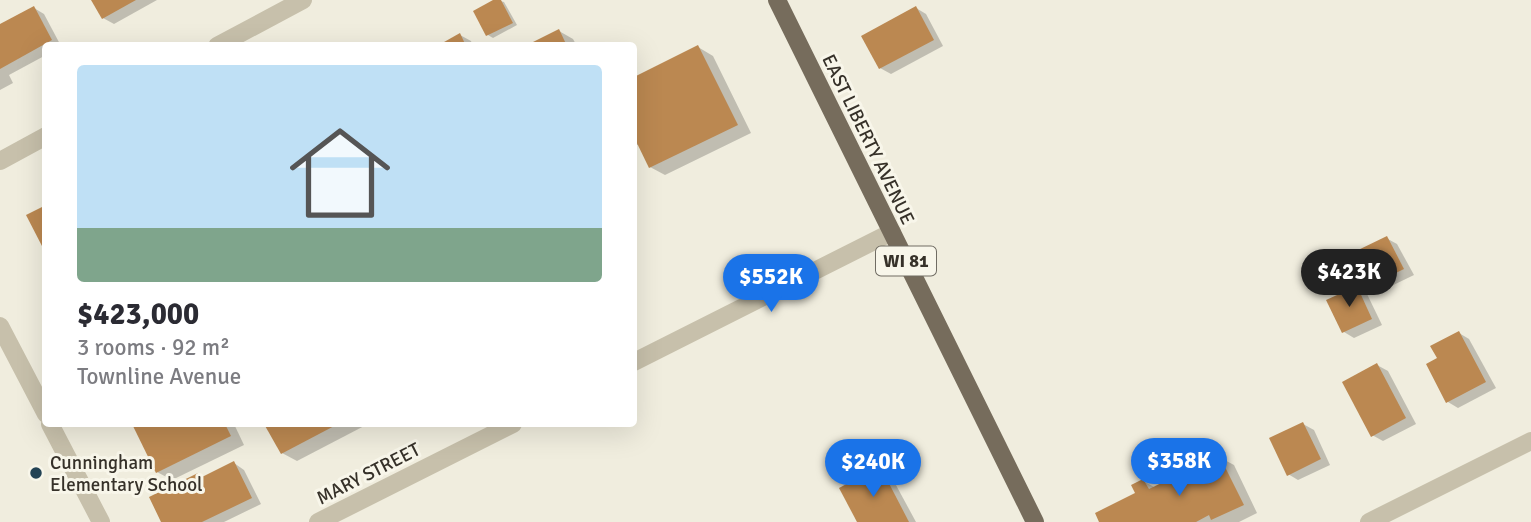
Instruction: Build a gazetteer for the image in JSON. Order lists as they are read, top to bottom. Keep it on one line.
{"streets":{"main road":["EAST LIBERTY AVENUE","WI 81"],"street":["MARY STREET"]},"places":["Cunningham Elementary School"],"page":{"list":[{"name":"$423,000","note":"3 rooms · 92 m² · Townline Avenue"}],"price":["$423K","$552K","$358K","$240K"]}}
